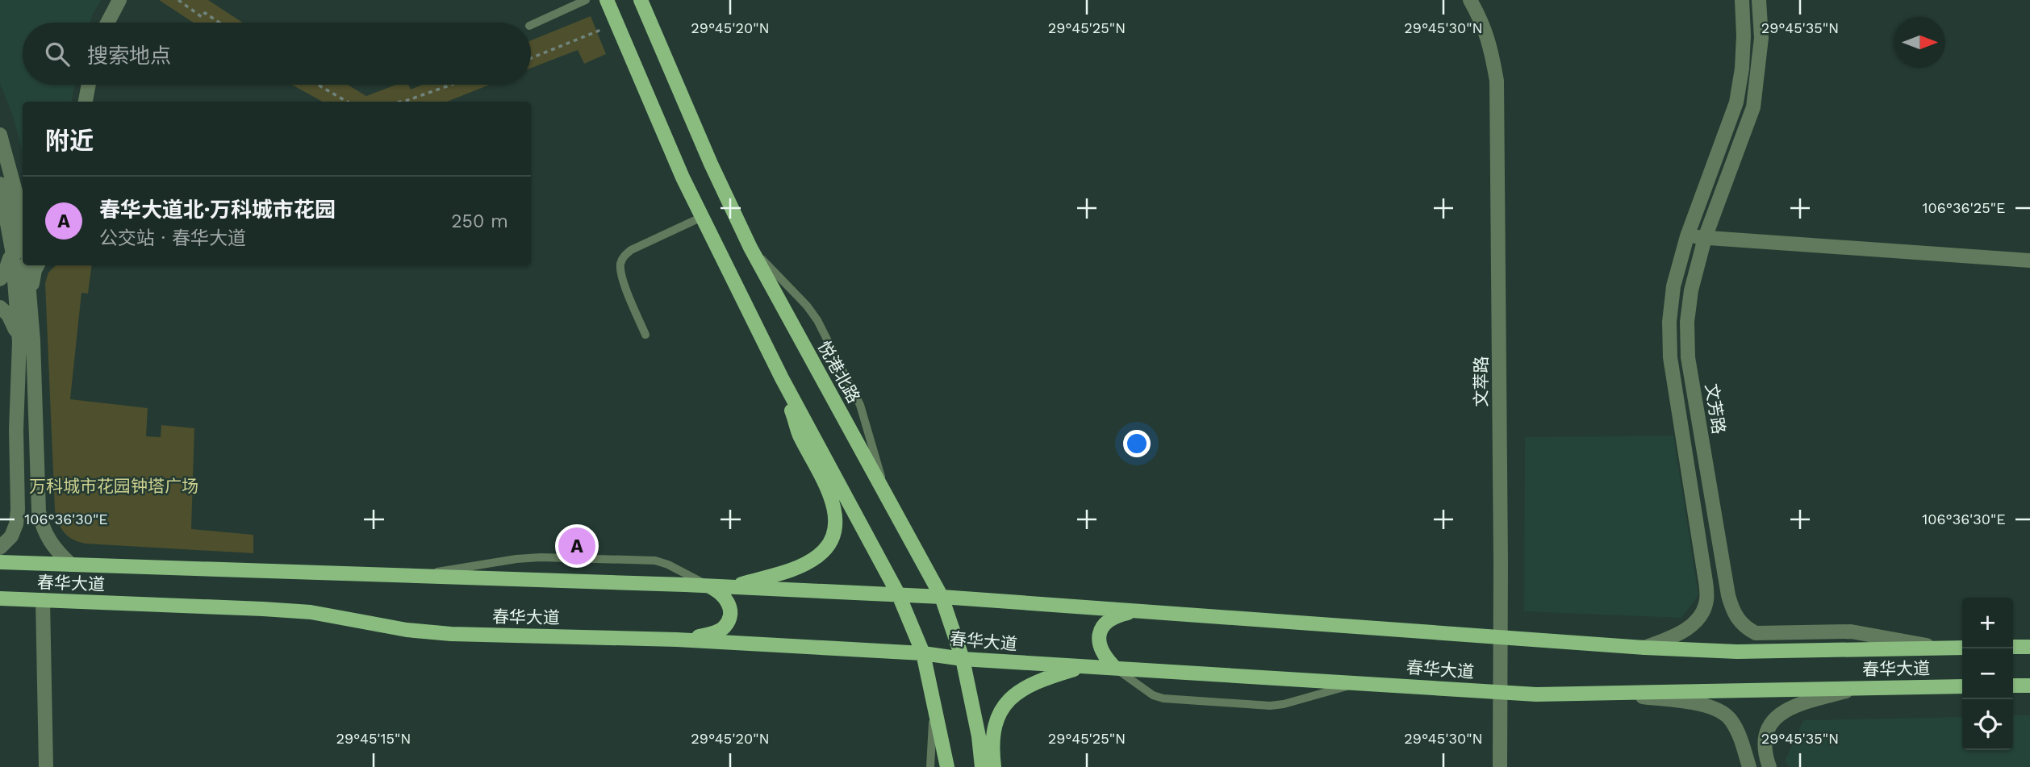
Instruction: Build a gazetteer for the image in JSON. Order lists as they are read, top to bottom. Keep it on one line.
{"streets":{"main road":["悦港北路","春华大道"],"street":["文萃路","文芳路"]},"crossings":[["悦港北路","春华大道"],["文芳路","春华大道"]],"parks":["万科城市花园钟塔广场"],"north":"right","page":{"search":"搜索地点","heading":"附近","list":[{"mark":"A","name":"春华大道北·万科城市花园","note":"公交站 · 春华大道","value":"250 m"}],"pins":"A","map_buttons":["+","−"]},"coordinates":["29°45'20\"N","29°45'25\"N","29°45'30\"N","29°45'35\"N","106°36'25\"E","106°36'30\"E","29°45'15\"N"]}
